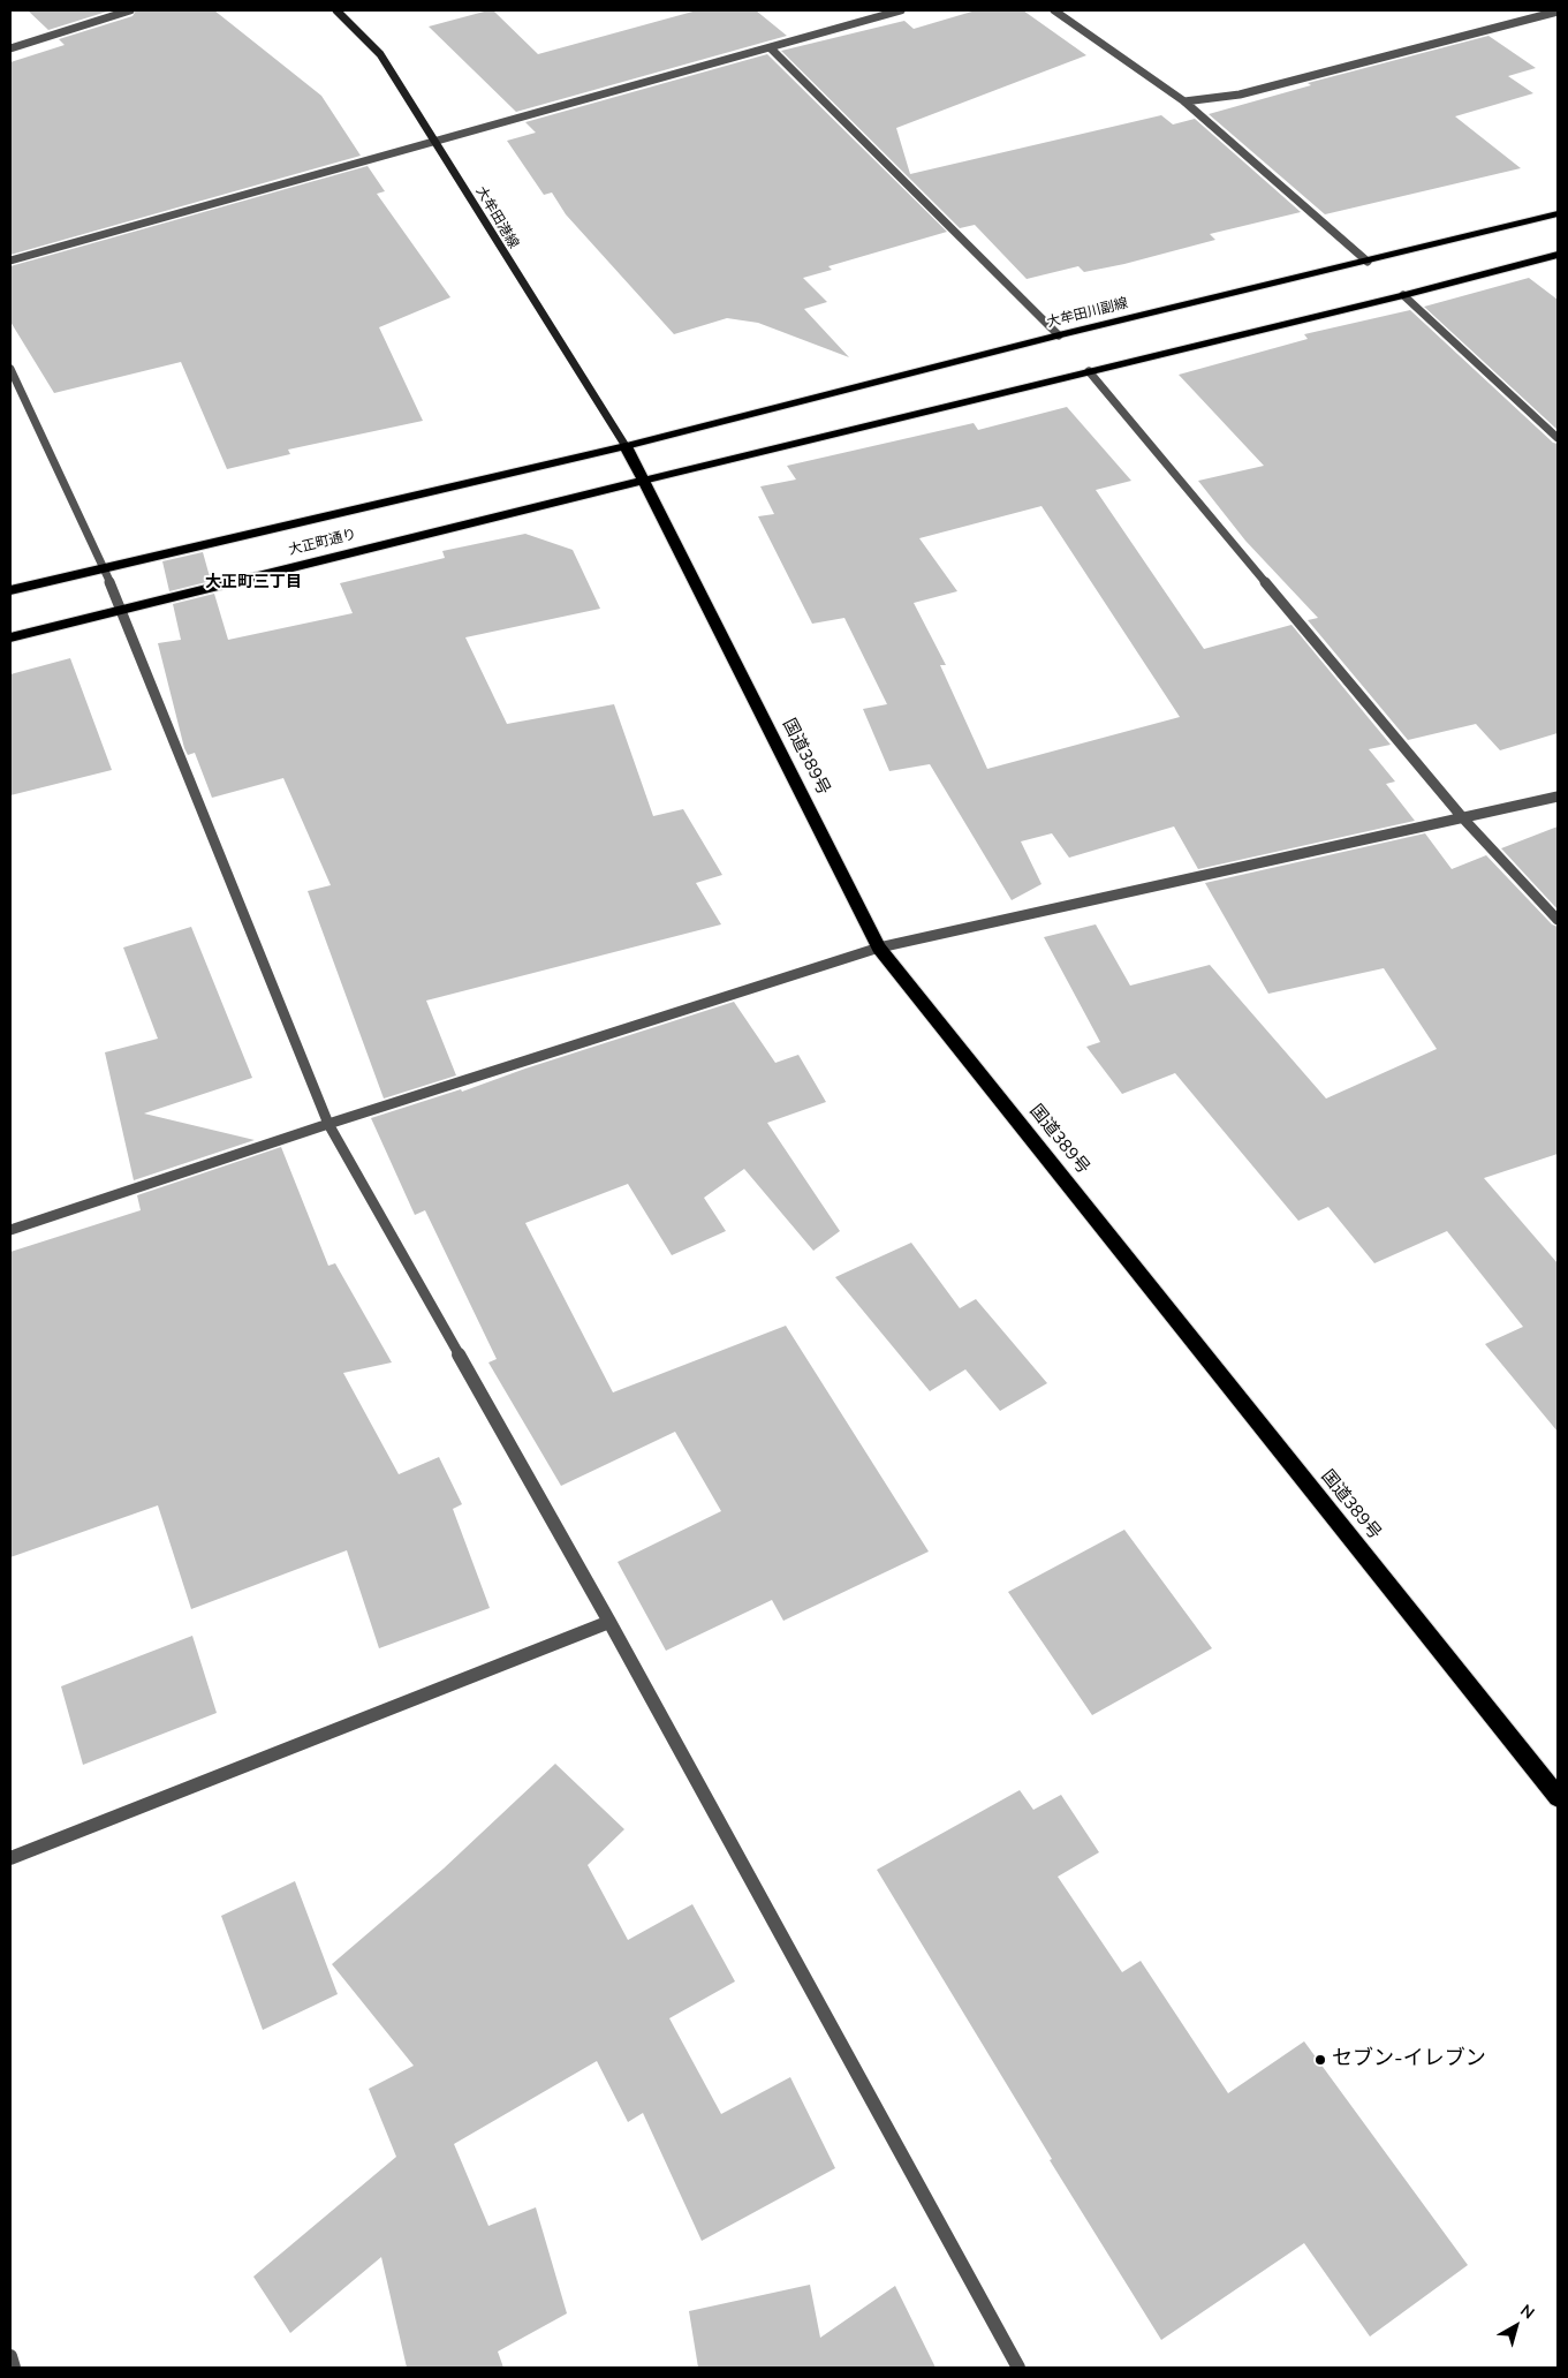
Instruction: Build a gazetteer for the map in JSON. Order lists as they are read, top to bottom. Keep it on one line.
{"streets":{"highway":["大正町通り","国道389号"],"main road":["大牟田港線","大牟田川副線"]},"crossings":[["大牟田港線","大牟田川副線"],["大牟田港線","大正町通り"],["大牟田港線","国道389号"],["大牟田川副線","大正町通り"],["大牟田川副線","国道389号"],["大正町通り","国道389号"]],"districts":["大正町三丁目"],"places":["セブン-イレブン"],"north":"top right"}
